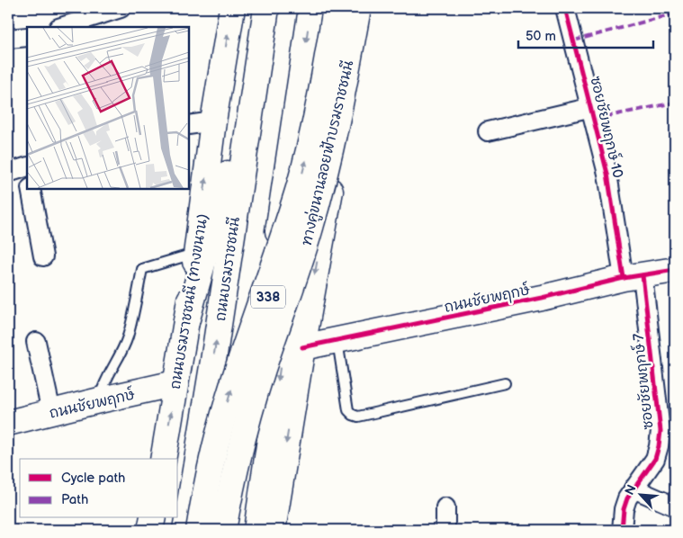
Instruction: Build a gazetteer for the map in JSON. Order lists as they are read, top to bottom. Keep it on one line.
{"streets":{"main road":["ทางคู่ขนานลอยฟ้าบรมราชชนนี","ถนนบรมราชชนนี","338","ถนนชัยพฤกษ์","ถนนบรมราชชนนี (ทางขนาน)"],"street":["ซอยชัยพฤกษ์ 10","ซอยชัยพฤกษ์ 7"]},"crossings":[["ซอยชัยพฤกษ์ 10","ถนนชัยพฤกษ์"],["ซอยชัยพฤกษ์ 10","ซอยชัยพฤกษ์ 7"],["ถนนชัยพฤกษ์","ถนนบรมราชชนนี (ทางขนาน)"],["ถนนชัยพฤกษ์","ซอยชัยพฤกษ์ 7"]],"legend":["Cycle path","Path"],"scale_bar":"50 m","north":"top left"}
